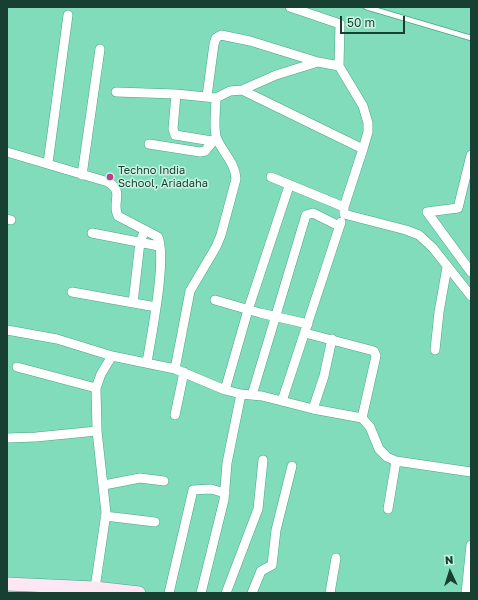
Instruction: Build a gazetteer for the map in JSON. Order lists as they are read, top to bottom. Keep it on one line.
{"places":["Techno India School, Ariadaha"],"scale_bar":"50 m","north":"top"}
